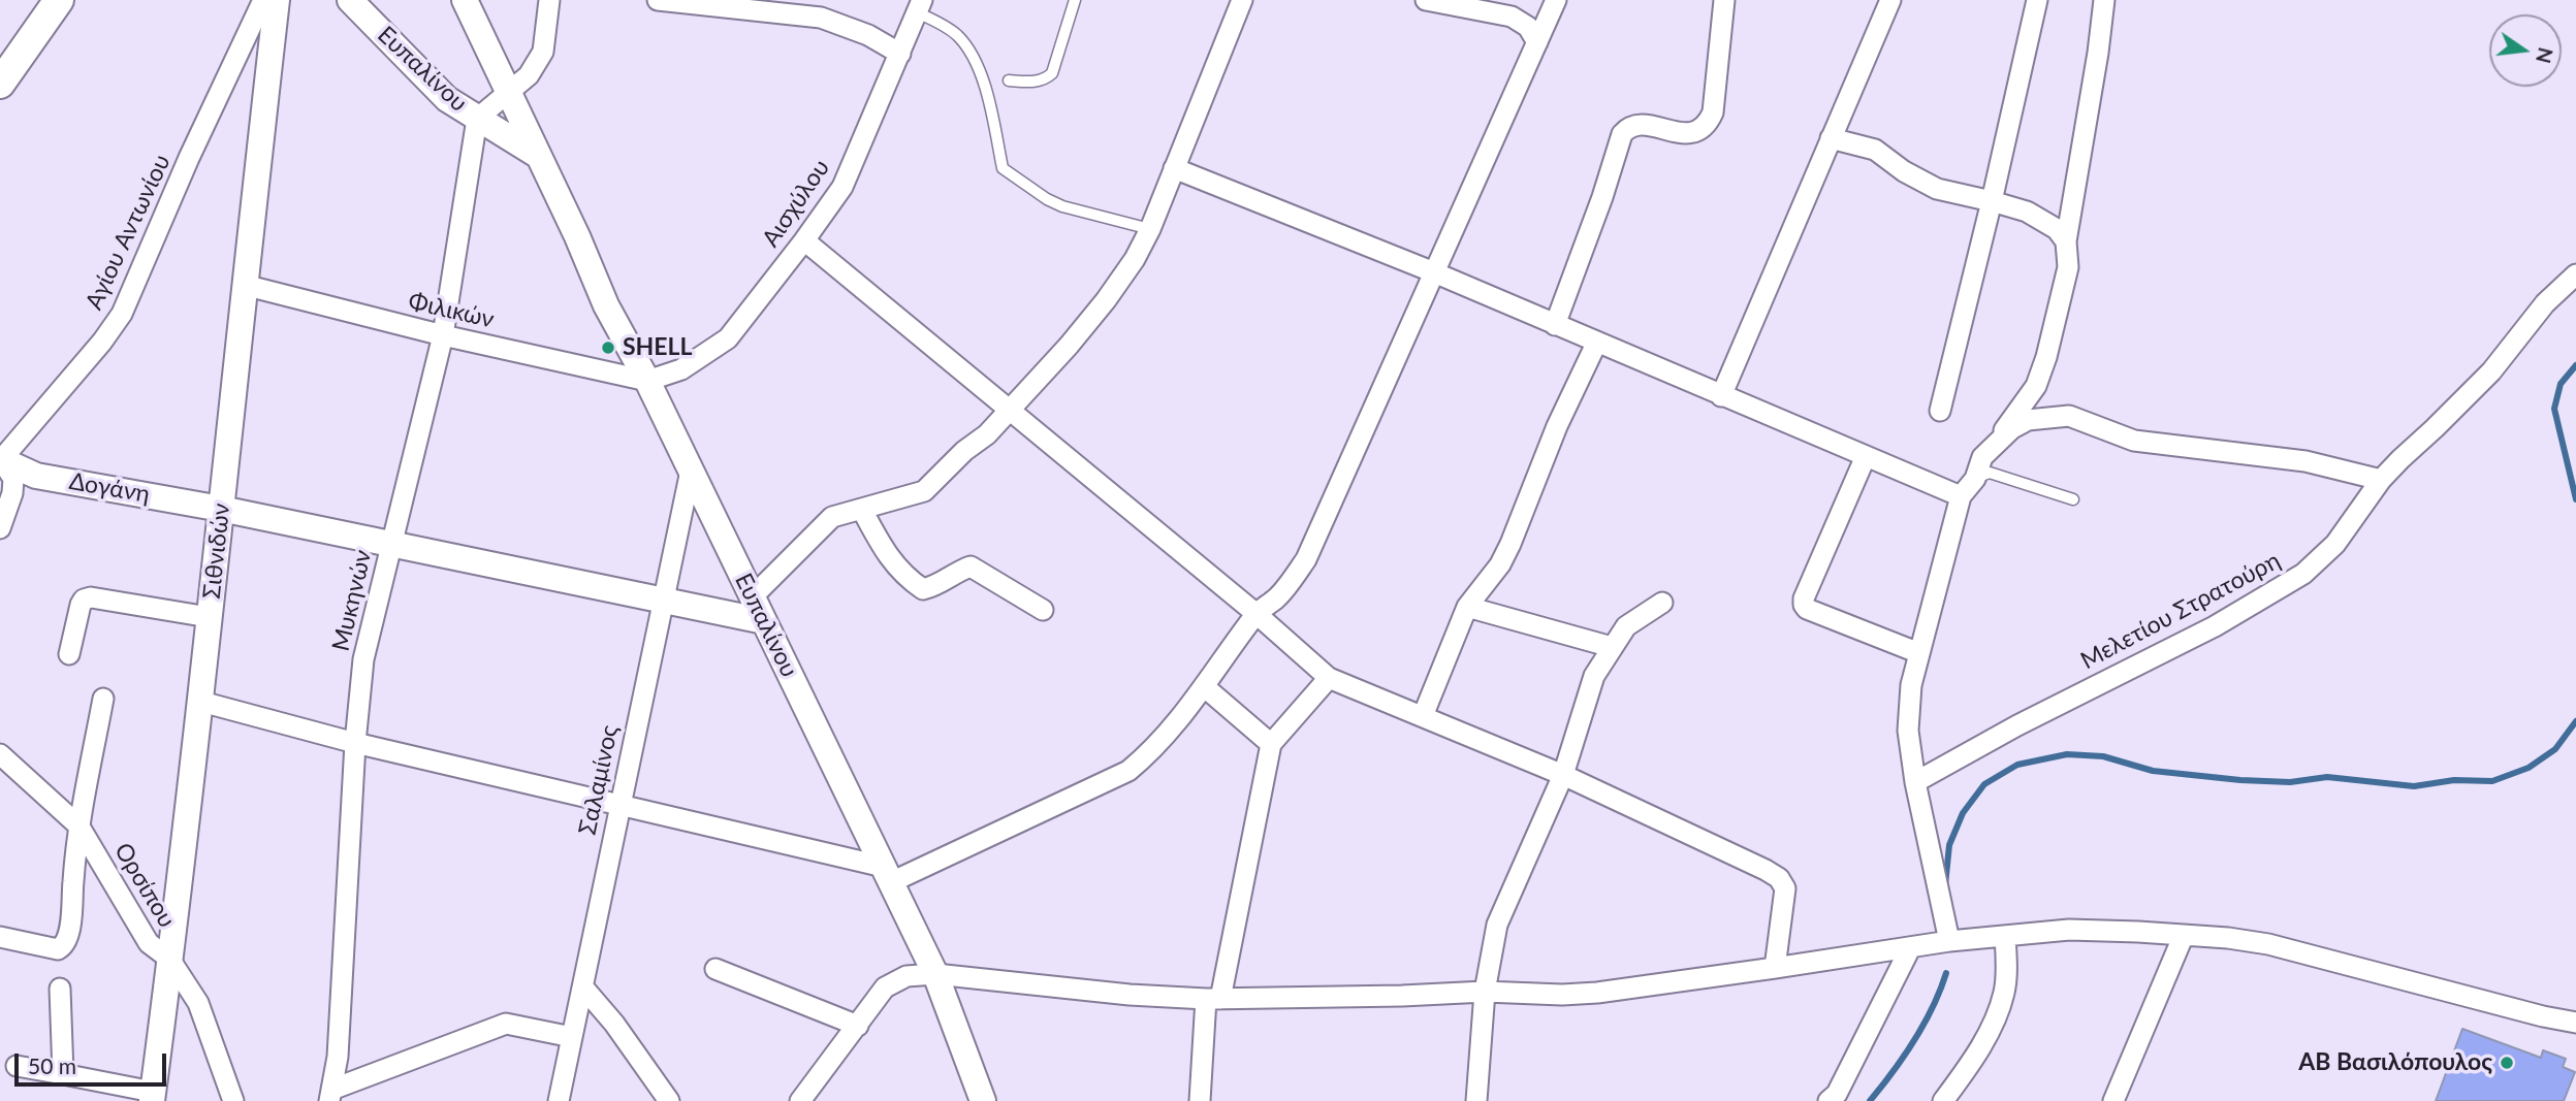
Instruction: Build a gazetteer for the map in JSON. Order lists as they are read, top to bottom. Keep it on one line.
{"streets":{"street":["Ευπαλίνου","Αισχύλου","Αγίου Αντωνίου","Φιλικών","Δογάνη","Σιθνιδών","Μυκηνών","Μελετίου Στρατούρη","Σαλαμίνος","Ορσίπου"]},"crossings":[["Ευπαλίνου","Αισχύλου"],["Ευπαλίνου","Φιλικών"],["Ευπαλίνου","Δογάνη"],["Ευπαλίνου","Μυκηνών"],["Ευπαλίνου","Σαλαμίνος"],["Αισχύλου","Φιλικών"],["Αγίου Αντωνίου","Δογάνη"],["Φιλικών","Σιθνιδών"],["Φιλικών","Μυκηνών"],["Δογάνη","Σιθνιδών"],["Δογάνη","Μυκηνών"],["Δογάνη","Σαλαμίνος"],["Σιθνιδών","Ορσίπου"]],"places":["SHELL","ΑΒ Βασιλόπουλος"],"scale_bar":"50 m","north":"right"}
